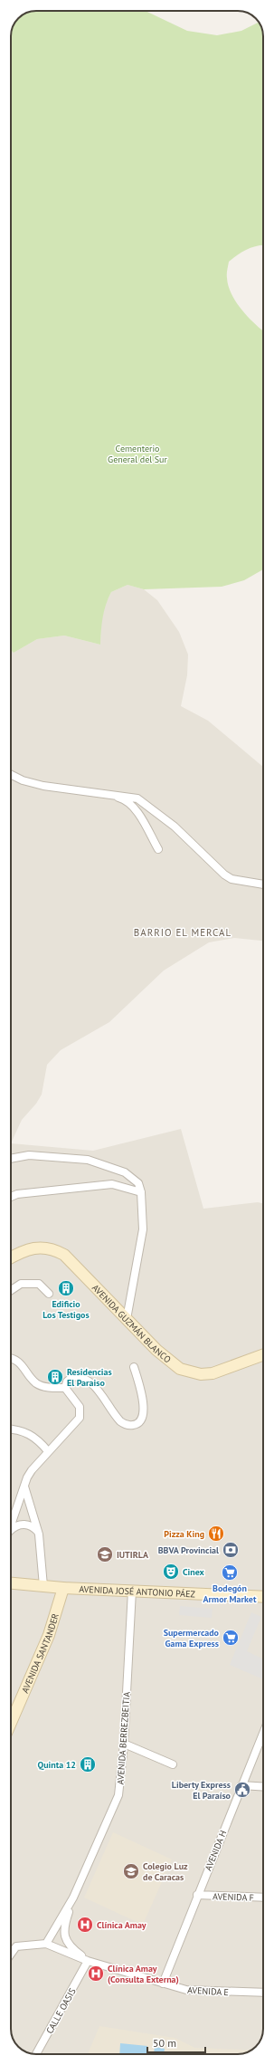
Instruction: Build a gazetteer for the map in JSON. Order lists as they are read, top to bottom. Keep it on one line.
{"streets":{"street":["AVENIDA GUZMÁN BLANCO","AVENIDA JOSÉ ANTONIO PÁEZ","AVENIDA SANTANDER","AVENIDA BERREZBEITIA","AVENIDA H","AVENIDA F","AVENIDA E","CALLE OASIS"]},"crossings":[["AVENIDA JOSÉ ANTONIO PÁEZ","AVENIDA SANTANDER"],["AVENIDA JOSÉ ANTONIO PÁEZ","AVENIDA BERREZBEITIA"],["AVENIDA BERREZBEITIA","AVENIDA E"],["AVENIDA BERREZBEITIA","CALLE OASIS"],["AVENIDA H","AVENIDA F"],["AVENIDA H","AVENIDA E"],["AVENIDA E","CALLE OASIS"]],"districts":["BARRIO EL MERCAL"],"parks":["Cementerio General del Sur"],"places":{"building":["Edificio Los Testigos","Residencias El Paraiso","Quinta 12"],"restaurant":["Pizza King"],"bank":["BBVA Provincial"],"school or university":["IUTIRLA","Colegio Luz de Caracas"],"theatre":["Cinex"],"supermarket":["Bodegón Armor Market","Supermercado Gama Express"],"public building":["Liberty Express El Paraíso"],"hospital":["Clínica Amay","Clínica Amay (Consulta Externa)"]},"scale_bar":"50 m"}
